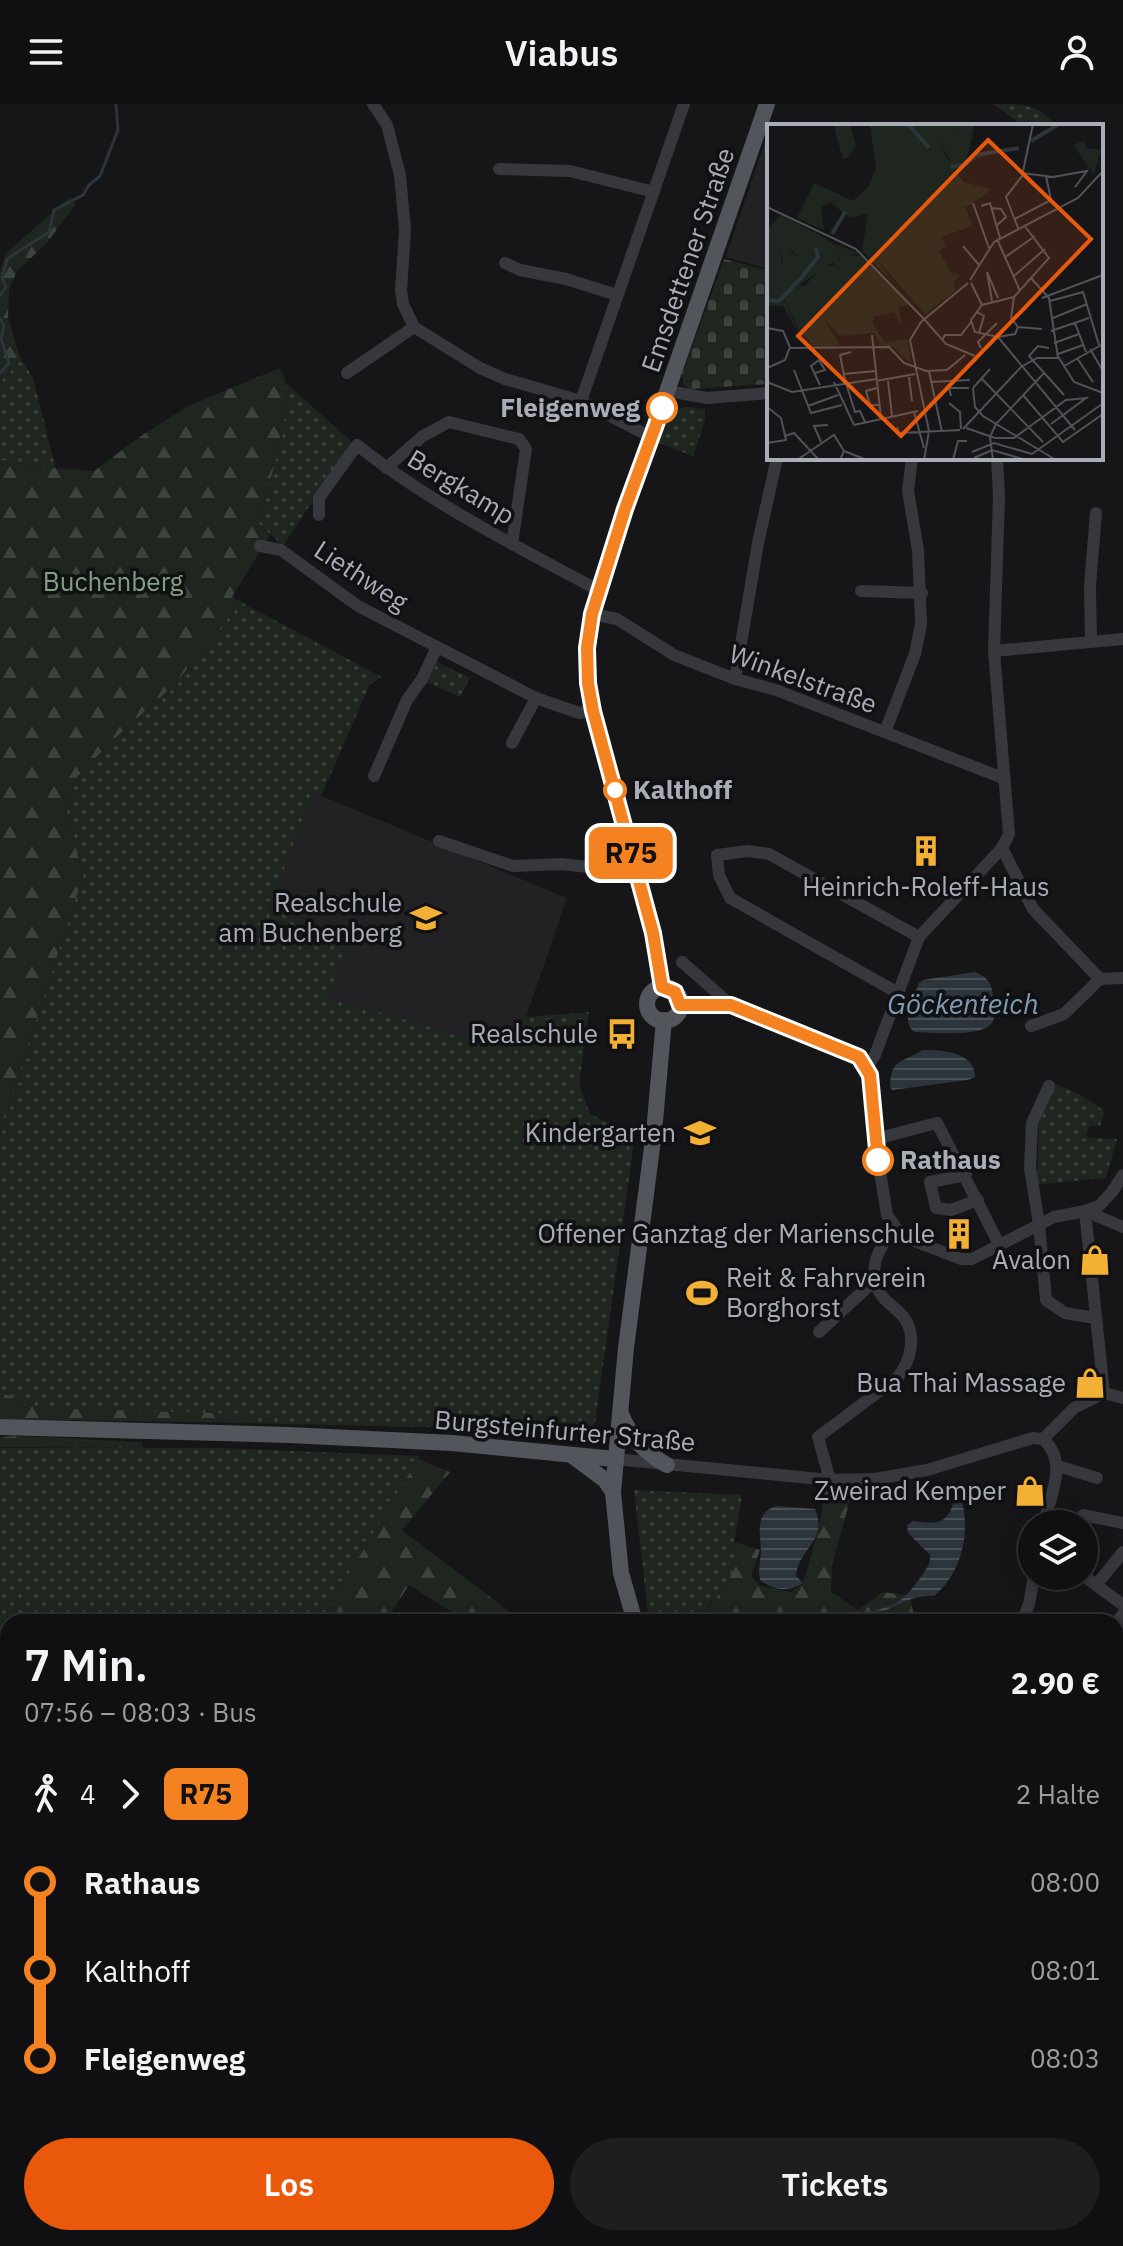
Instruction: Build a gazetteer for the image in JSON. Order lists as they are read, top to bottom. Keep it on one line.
{"streets":{"main road":["Emsdettener Straße","Burgsteinfurter Straße"],"street":["Bergkamp","Liethweg","Winkelstraße"]},"crossings":[["Emsdettener Straße","Bergkamp"],["Emsdettener Straße","Liethweg"],["Emsdettener Straße","Winkelstraße"]],"water":["Göckenteich"],"parks":["Buchenberg"],"places":{"other":["Fleigenweg","Kalthoff","Rathaus"],"building":["Heinrich-Roleff-Haus","Offener Ganztag der Marienschule"],"school or university":["Realschule am Buchenberg","Kindergarten"],"bus stop":["Realschule"],"shop":["Avalon","Bua Thai Massage","Zweirad Kemper"],"sports":["Reit & Fahrverein Borghorst"]},"lines":["bus line R75"],"page":{"header":"Viabus","on_map":"R75","heading":["7 Min.","07:56 – 08:03 · Bus","2.90 €"],"legs":["4","R75","2 Halte"],"list":[{"name":"Rathaus","value":"08:00"},{"name":"Kalthoff","value":"08:01"},{"name":"Fleigenweg","value":"08:03"}],"buttons":["Los","Tickets"]}}
